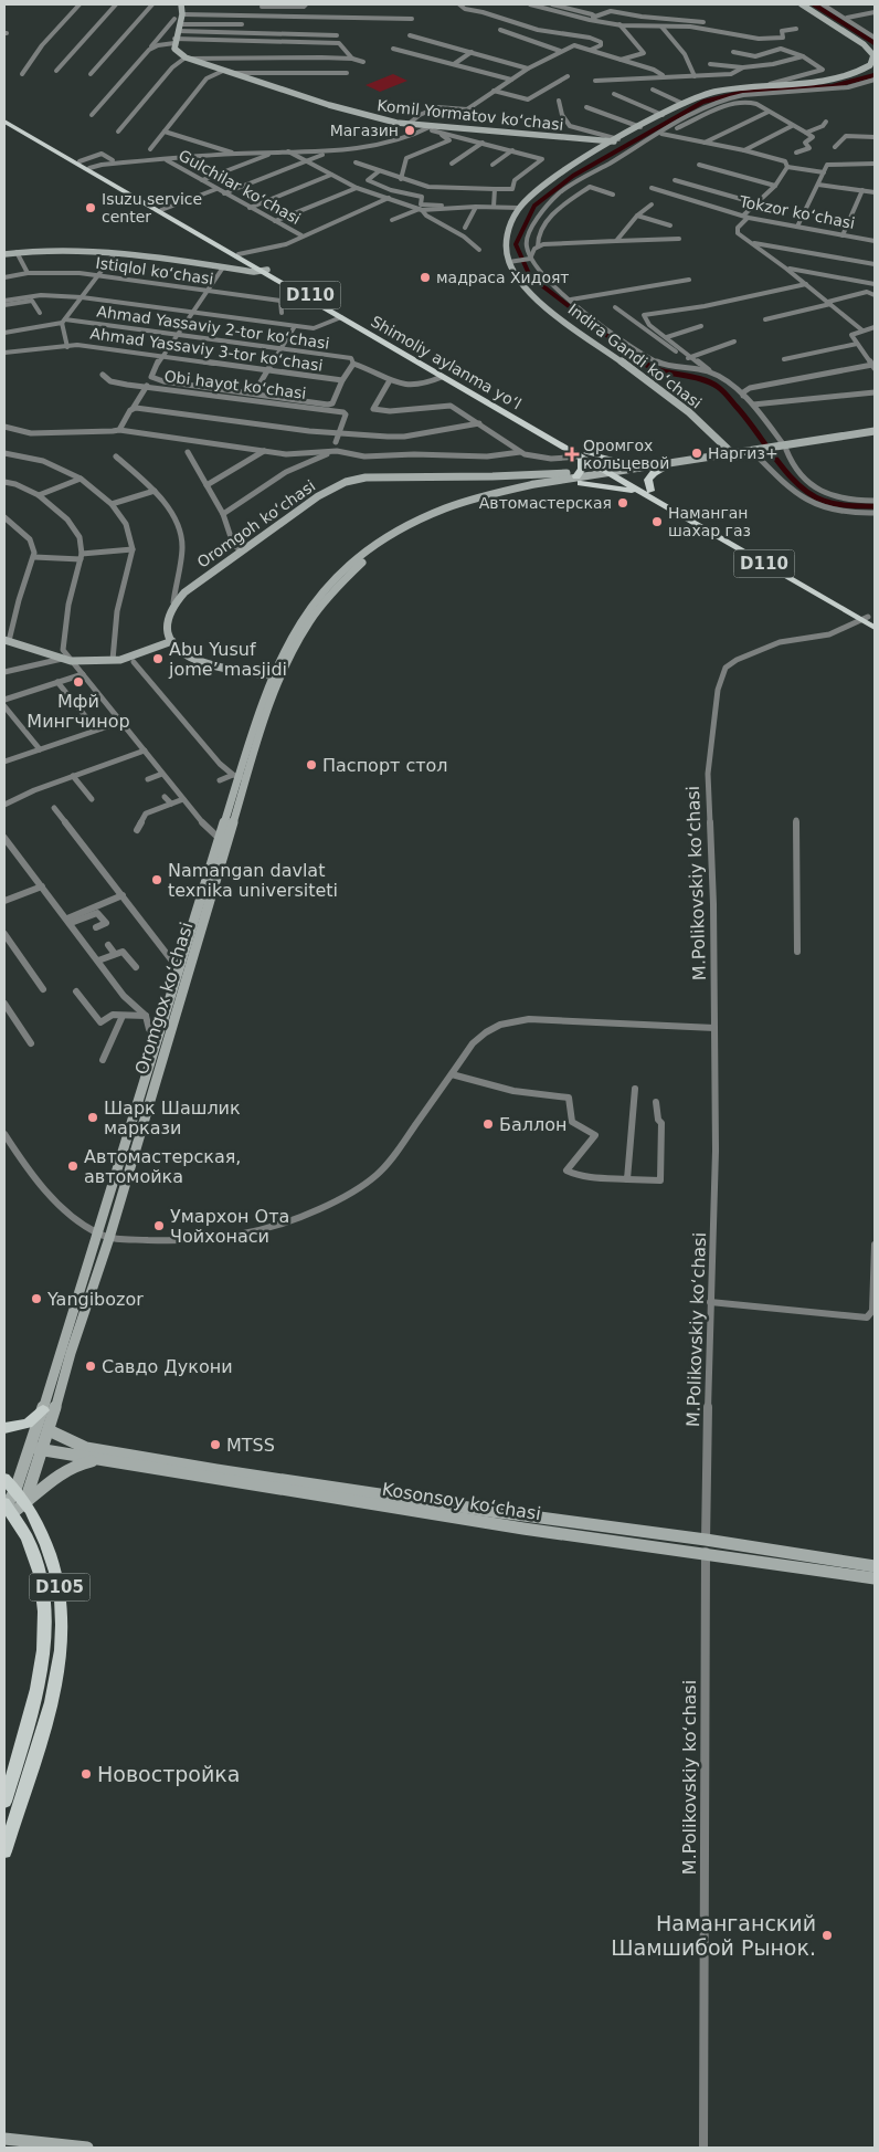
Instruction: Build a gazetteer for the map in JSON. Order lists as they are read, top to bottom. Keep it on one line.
{"streets":{"main road":["D110","Shimoliy aylanma yoʻl","D105"],"street":["Komil Yormatov koʻchasi","Gulchilar koʻchasi","Tokzor koʻchasi","Istiqlol ko‘chasi","Ahmad Yassaviy 2-tor koʻchasi","Ahmad Yassaviy 3-tor koʻchasi","Indira Gandi koʻchasi","Obi hayot koʻchasi","Oromgoh koʻchasi","M.Polikovskiy koʻchasi","Oromgox ko‘chasi","Kosonsoy koʻchasi"]},"crossings":[["Komil Yormatov koʻchasi","Indira Gandi koʻchasi"],["Istiqlol ko‘chasi","Shimoliy aylanma yoʻl"],["Ahmad Yassaviy 2-tor koʻchasi","Ahmad Yassaviy 3-tor koʻchasi"],["Shimoliy aylanma yoʻl","M.Polikovskiy koʻchasi"],["M.Polikovskiy koʻchasi","Kosonsoy koʻchasi"],["Oromgox ko‘chasi","Kosonsoy koʻchasi"],["Oromgox ko‘chasi","D105"]],"places":{"other":["Магазин","Isuzu service center","мадраса Хидоят","Наргиз+","Автомастерская","Наманган шахар газ","Abu Yusuf jome’ masjidi","Мфй Мингчинор","Паспорт стол","Namangan davlat texnika universiteti","Шарк Шашлик маркази","Баллон","Автомастерская, автомойка","Умархон Ота Чойхонаси","Yangibozor","Савдо Дукони","MTSS","Новостройка","Наманганский Шамшибой Рынок."],"health":["Оромгох кольцевой"]}}
